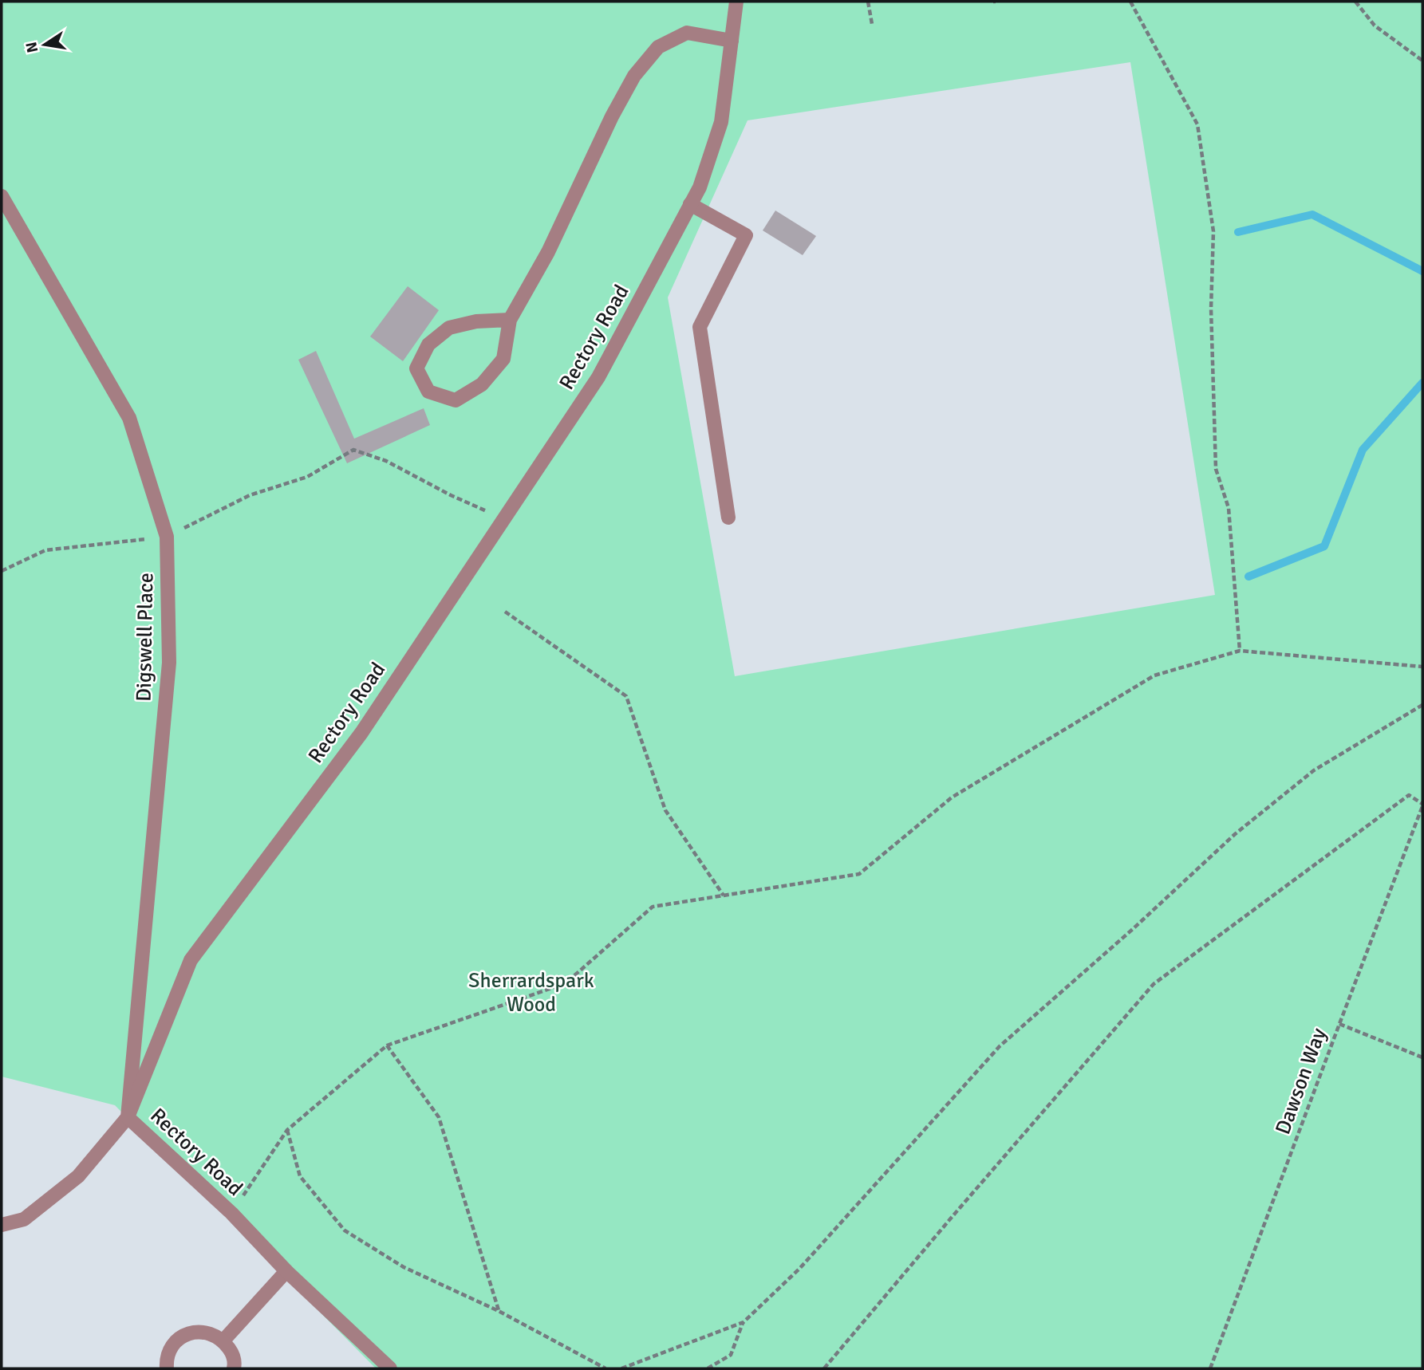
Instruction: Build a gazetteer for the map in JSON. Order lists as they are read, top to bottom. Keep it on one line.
{"streets":{"street":["Rectory Road","Digswell Place"],"path":["Dawson Way"]},"crossings":[["Rectory Road","Digswell Place"]],"parks":["Sherrardspark Wood"],"north":"left"}
